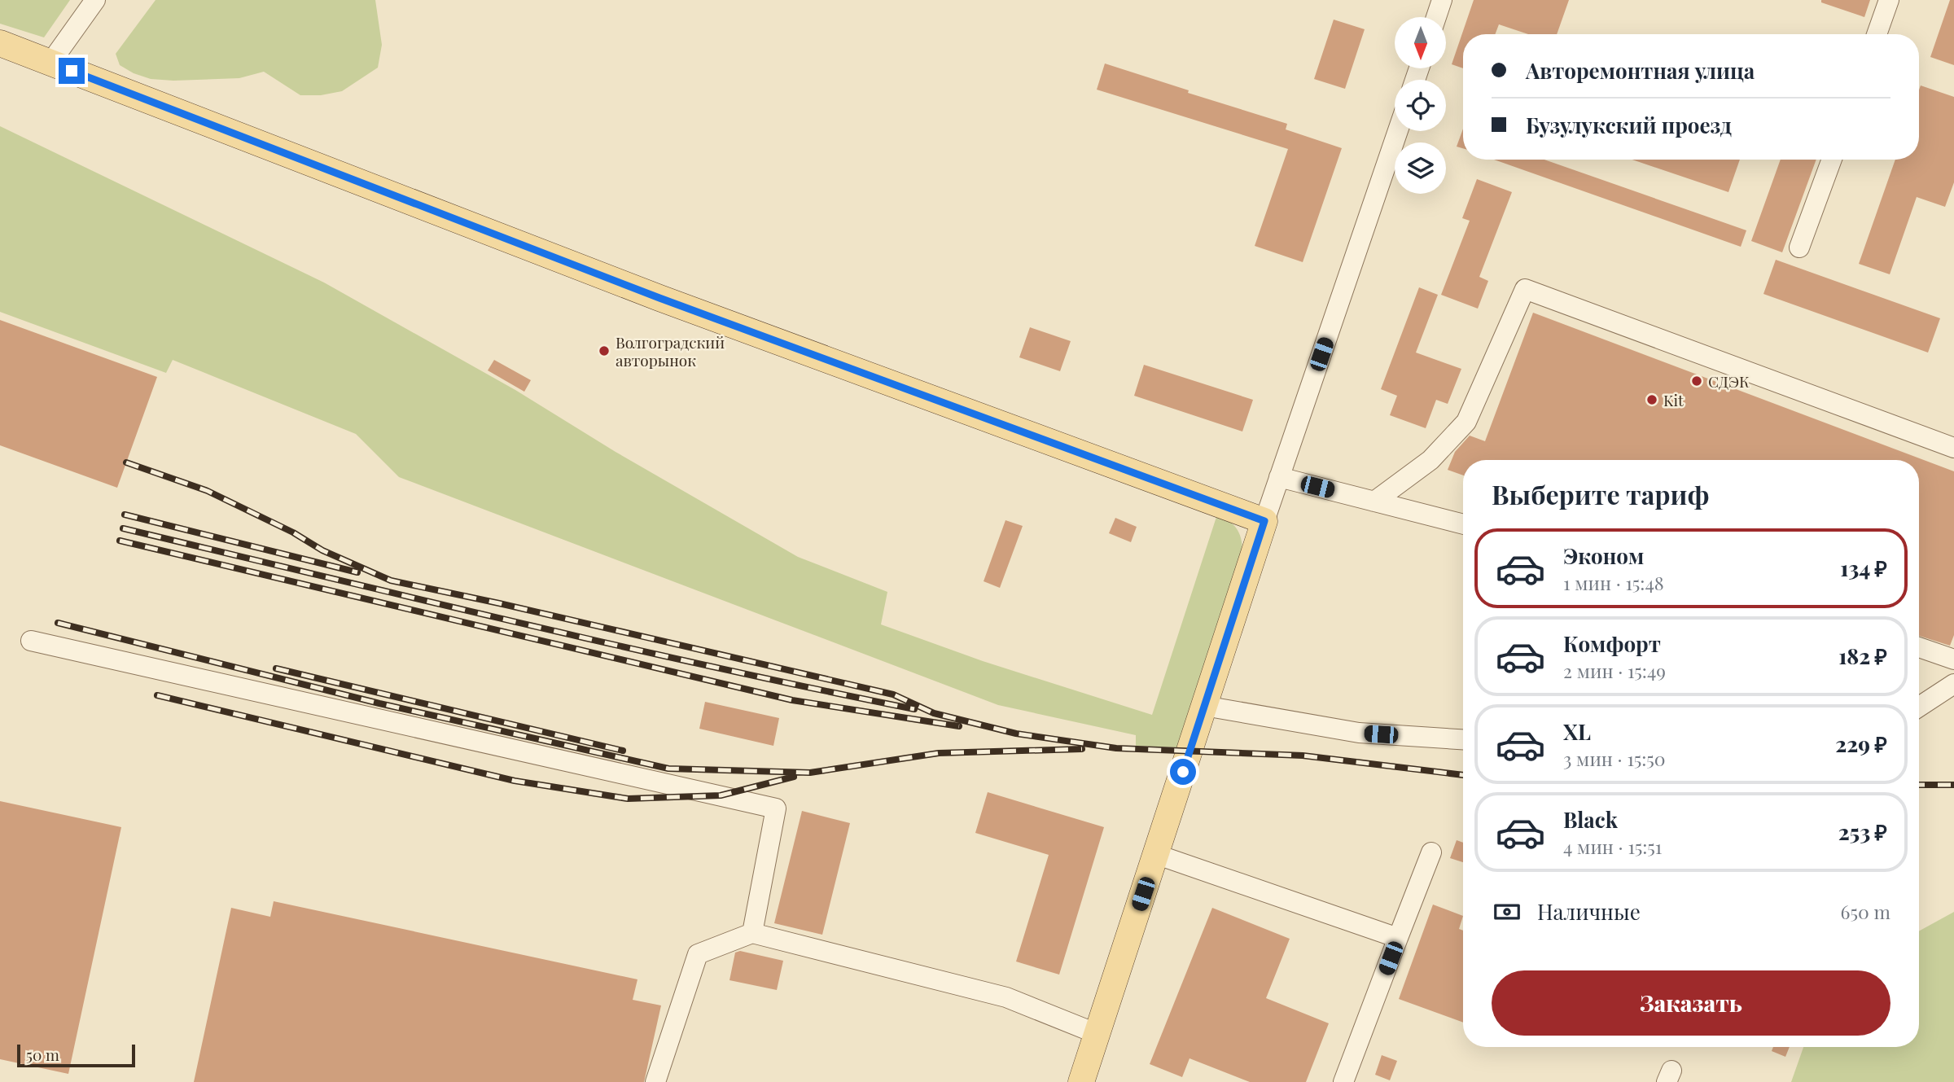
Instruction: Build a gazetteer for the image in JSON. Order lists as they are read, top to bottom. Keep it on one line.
{"places":["Волгоградский авторынок","СДЭК","Kit"],"scale_bar":"50 m","north":"bottom","page":{"banner":["Авторемонтная улица","Бузулукский проезд"],"heading":"Выберите тариф","list":[{"name":"Эконом","note":"1 мин · 15:48","value":"134 ₽"},{"name":"Комфорт","note":"2 мин · 15:49","value":"182 ₽"},{"name":"XL","note":"3 мин · 15:50","value":"229 ₽"},{"name":"Black","note":"4 мин · 15:51","value":"253 ₽"}],"pay":["Наличные","650 m"],"buttons":"Заказать","scale":"50 m"}}
